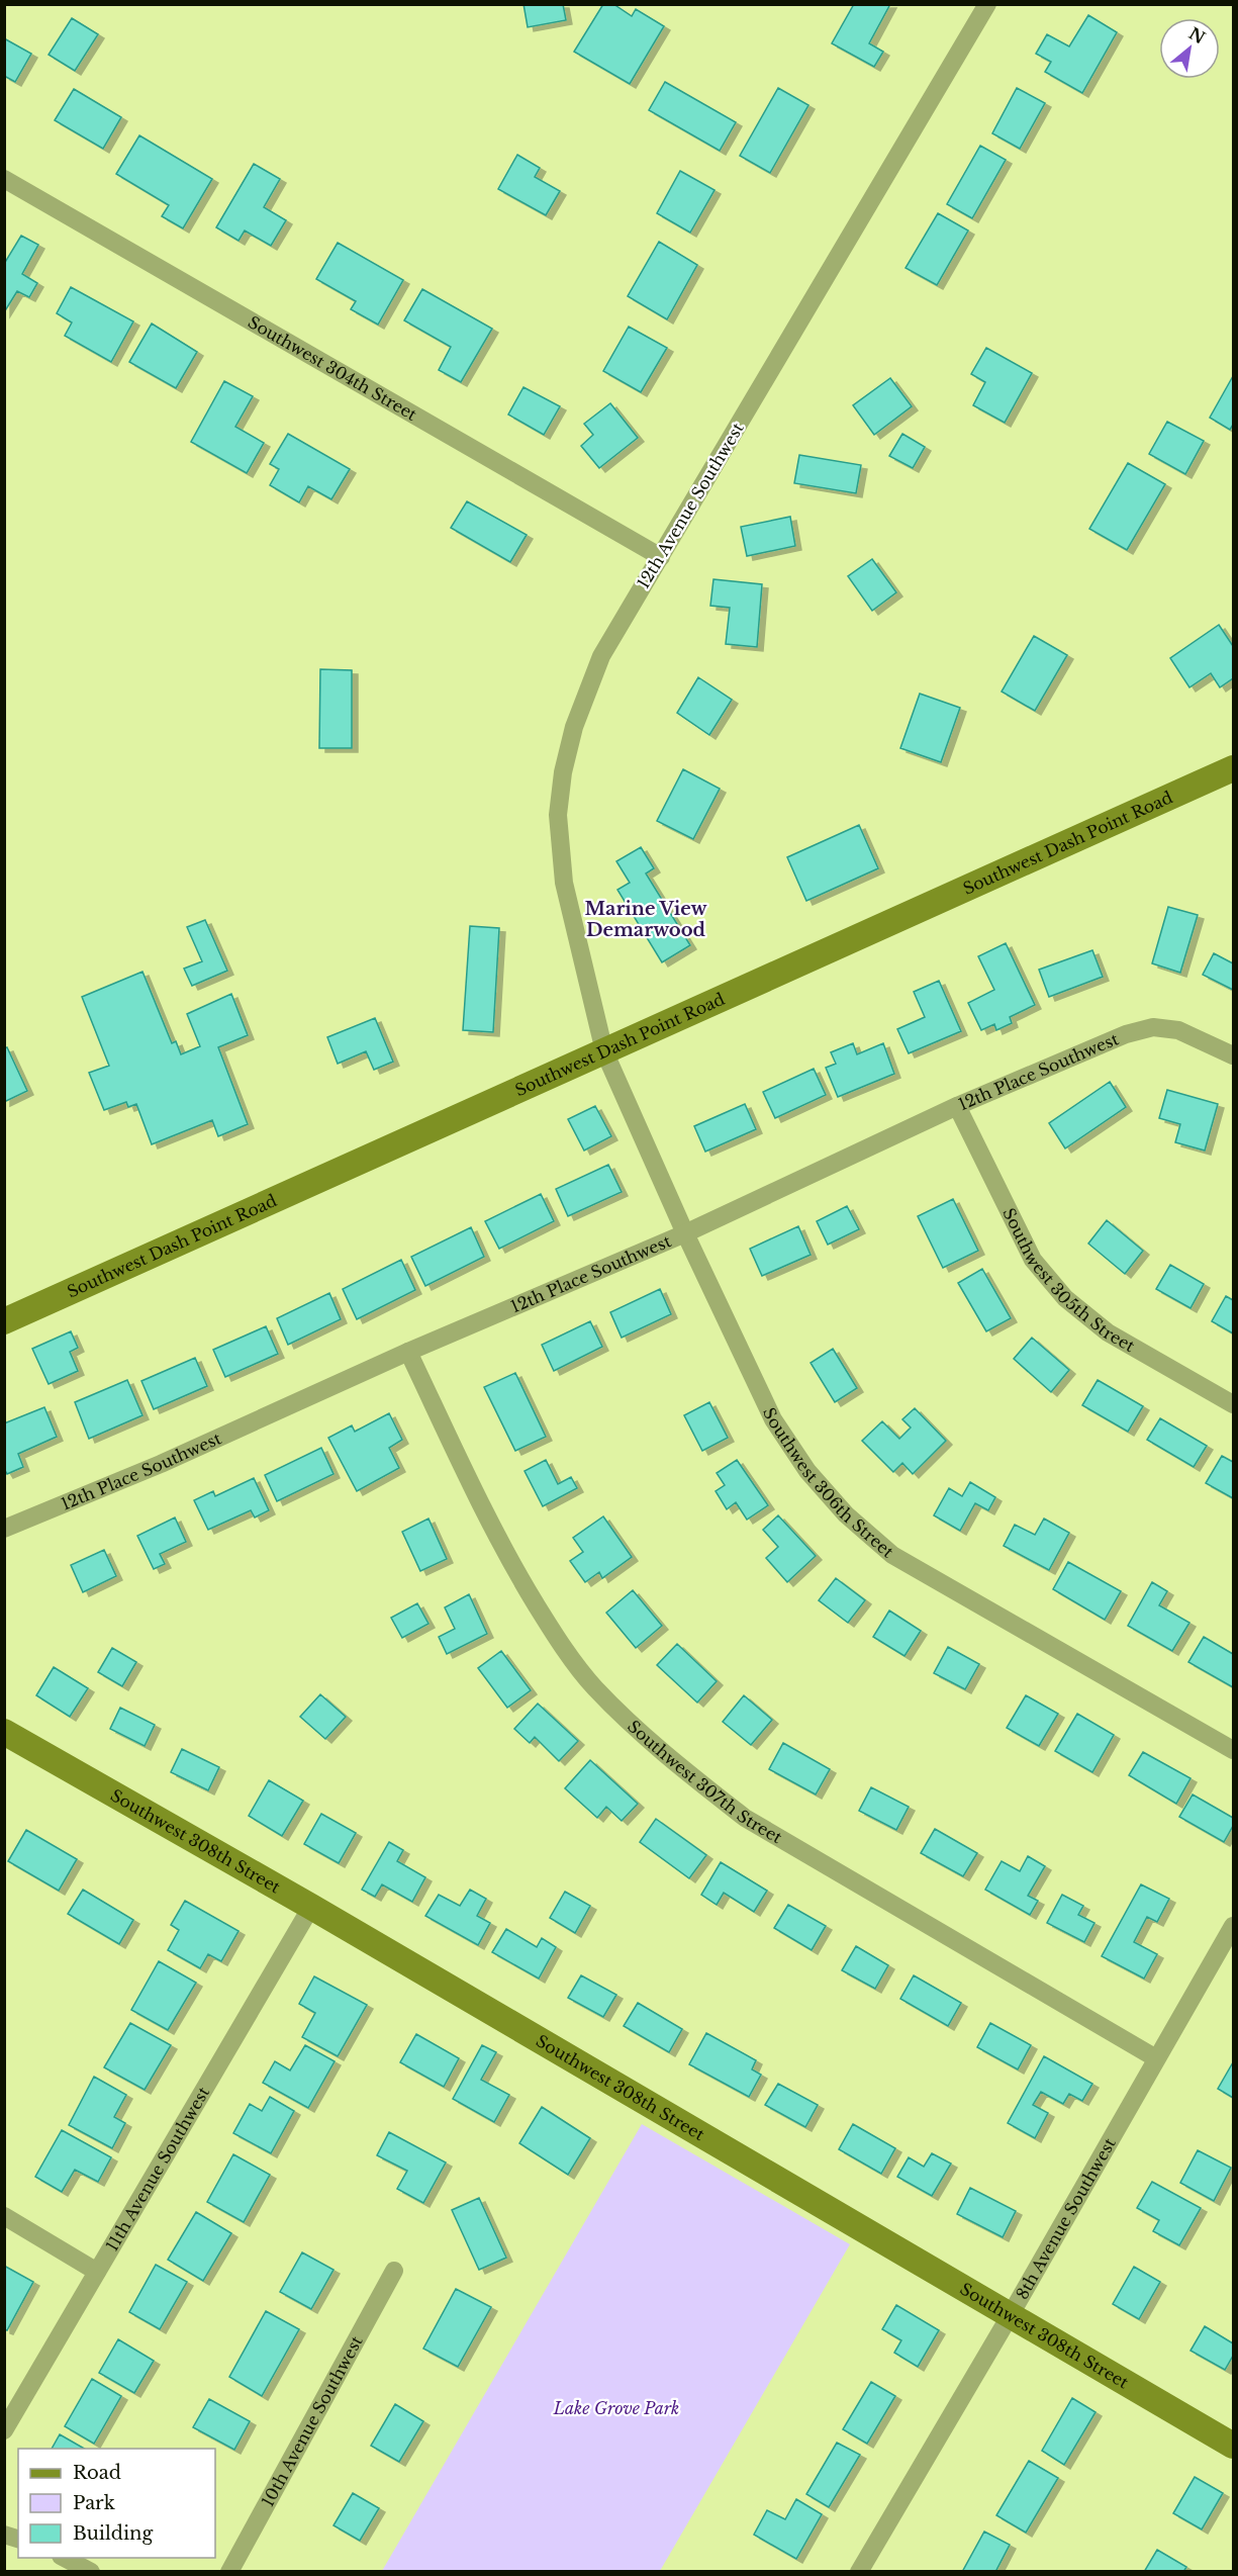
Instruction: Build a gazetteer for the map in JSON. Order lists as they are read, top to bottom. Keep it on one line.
{"streets":{"street":["Southwest 304th Street","12th Avenue Southwest","Southwest Dash Point Road","12th Place Southwest","Southwest 305th Street","Southwest 306th Street","Southwest 307th Street","Southwest 308th Street","11th Avenue Southwest","8th Avenue Southwest","10th Avenue Southwest"]},"crossings":[["Southwest 304th Street","12th Avenue Southwest"],["12th Avenue Southwest","Southwest Dash Point Road"],["12th Avenue Southwest","Southwest 306th Street"],["Southwest Dash Point Road","Southwest 306th Street"],["12th Place Southwest","Southwest 305th Street"],["12th Place Southwest","Southwest 306th Street"],["12th Place Southwest","Southwest 307th Street"],["Southwest 307th Street","8th Avenue Southwest"],["Southwest 308th Street","11th Avenue Southwest"],["Southwest 308th Street","8th Avenue Southwest"]],"districts":["Marine View Demarwood"],"parks":["Lake Grove Park"],"legend":["Road","Park","Building"],"north":"top right"}
